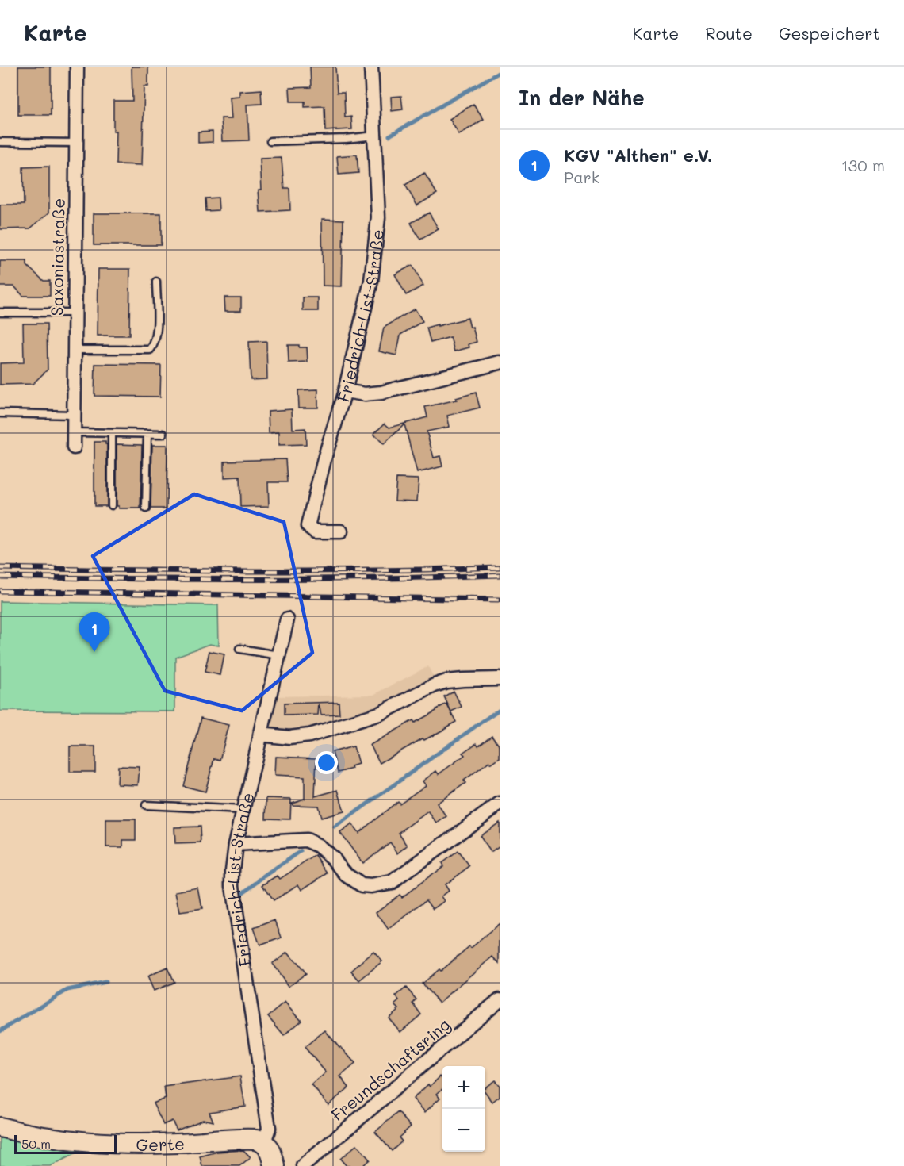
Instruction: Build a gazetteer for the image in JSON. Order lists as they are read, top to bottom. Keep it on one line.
{"streets":{"street":["Saxoniastraße","Friedrich-List-Straße","Freundschaftsring","Gerte"]},"crossings":[["Friedrich-List-Straße","Gerte"]],"scale_bar":"50 m","page":{"header":"Karte","nav":["Karte","Route","Gespeichert"],"heading":"In der Nähe","list":[{"mark":"1","name":"KGV \"Althen\" e.V.","note":"Park","value":"130 m"}],"pins":"1","map_buttons":["+","−"],"scale":"50 m"}}
